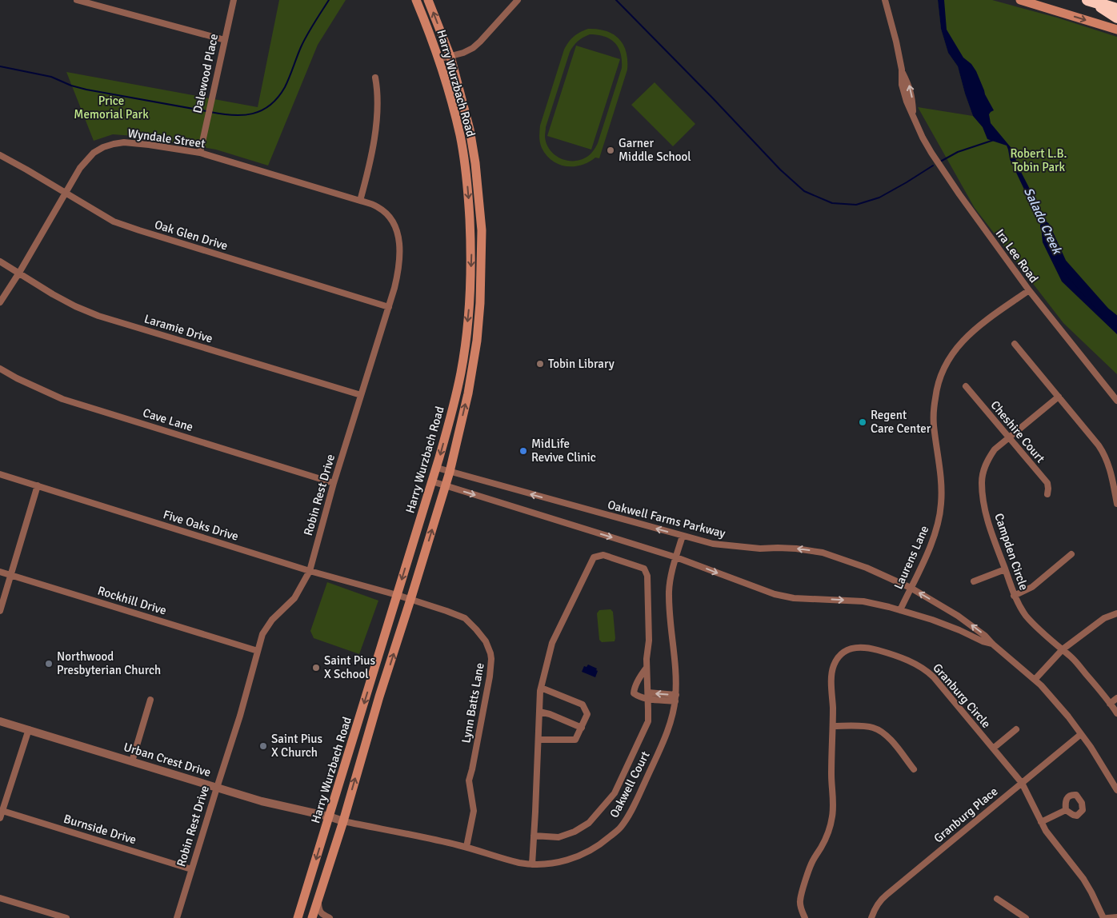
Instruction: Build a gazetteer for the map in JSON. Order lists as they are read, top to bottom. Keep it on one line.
{"streets":{"main road":["Harry Wurzbach Road"],"street":["Dalewood Place","Wyndale Street","Oak Glen Drive","Ira Lee Road","Laramie Drive","Cave Lane","Cheshire Court","Robin Rest Drive","Oakwell Farms Parkway","Five Oaks Drive","Campden Circle","Laurens Lane","Rockhill Drive","Granburg Circle","Lynn Batts Lane","Urban Crest Drive","Oakwell Court","Granburg Place","Burnside Drive"]},"crossings":[["Dalewood Place","Wyndale Street"],["Harry Wurzbach Road","Oakwell Farms Parkway"],["Harry Wurzbach Road","Five Oaks Drive"],["Harry Wurzbach Road","Lynn Batts Lane"],["Harry Wurzbach Road","Urban Crest Drive"],["Harry Wurzbach Road","Oakwell Court"],["Wyndale Street","Oak Glen Drive"],["Wyndale Street","Laramie Drive"],["Wyndale Street","Robin Rest Drive"],["Oak Glen Drive","Robin Rest Drive"],["Ira Lee Road","Laurens Lane"],["Laramie Drive","Robin Rest Drive"],["Cave Lane","Robin Rest Drive"],["Cheshire Court","Campden Circle"],["Robin Rest Drive","Five Oaks Drive"],["Robin Rest Drive","Rockhill Drive"],["Robin Rest Drive","Urban Crest Drive"],["Robin Rest Drive","Burnside Drive"],["Oakwell Farms Parkway","Laurens Lane"],["Oakwell Farms Parkway","Oakwell Court"],["Oakwell Farms Parkway","Granburg Place"],["Five Oaks Drive","Lynn Batts Lane"],["Granburg Circle","Granburg Place"],["Lynn Batts Lane","Oakwell Court"],["Urban Crest Drive","Oakwell Court"]],"water":["Salado Creek"],"parks":["Price Memorial Park","Robert L.B. Tobin Park"],"places":["Garner Middle School","Tobin Library","Regent Care Center","MidLife Revive Clinic","Northwood Presbyterian Church","Saint Pius X School","Saint Pius X Church"]}
